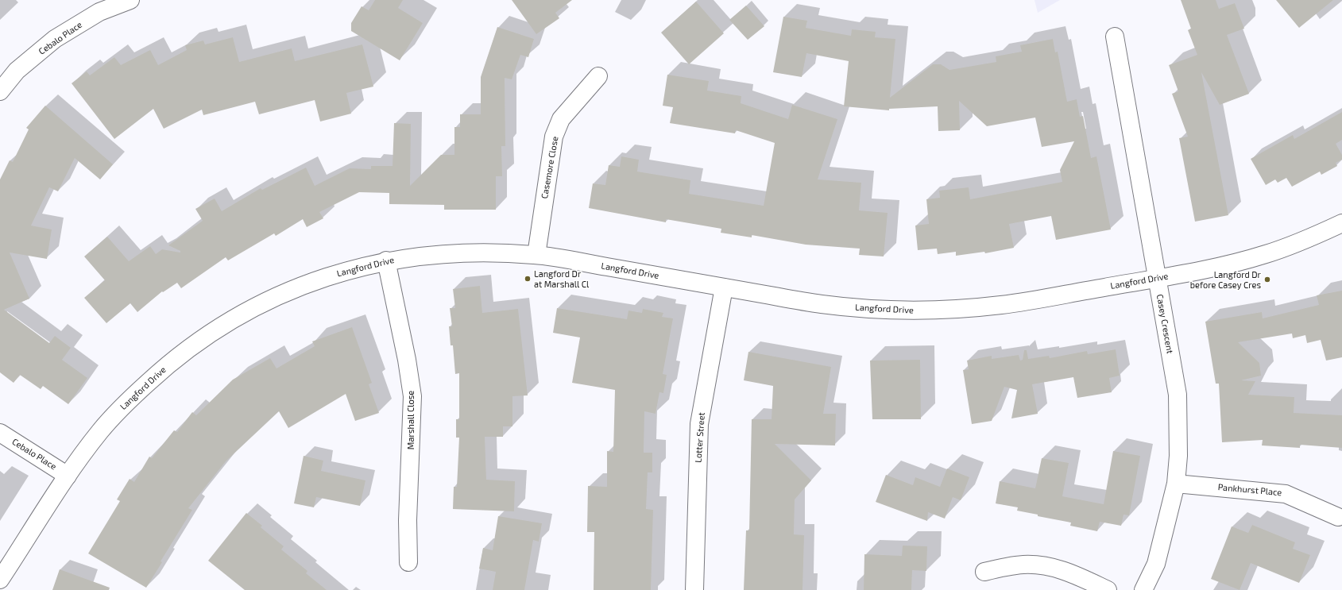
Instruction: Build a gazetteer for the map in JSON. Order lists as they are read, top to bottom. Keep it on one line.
{"streets":{"street":["Cebalo Place","Casemore Close","Langford Drive","Casey Crescent","Marshall Close","Lotter Street","Pankhurst Place"]},"crossings":[["Cebalo Place","Langford Drive"],["Casemore Close","Langford Drive"],["Langford Drive","Casey Crescent"],["Langford Drive","Marshall Close"],["Langford Drive","Lotter Street"],["Casey Crescent","Pankhurst Place"]],"places":["Langford Dr at Marshall Cl","Langford Dr before Casey Cres"]}
